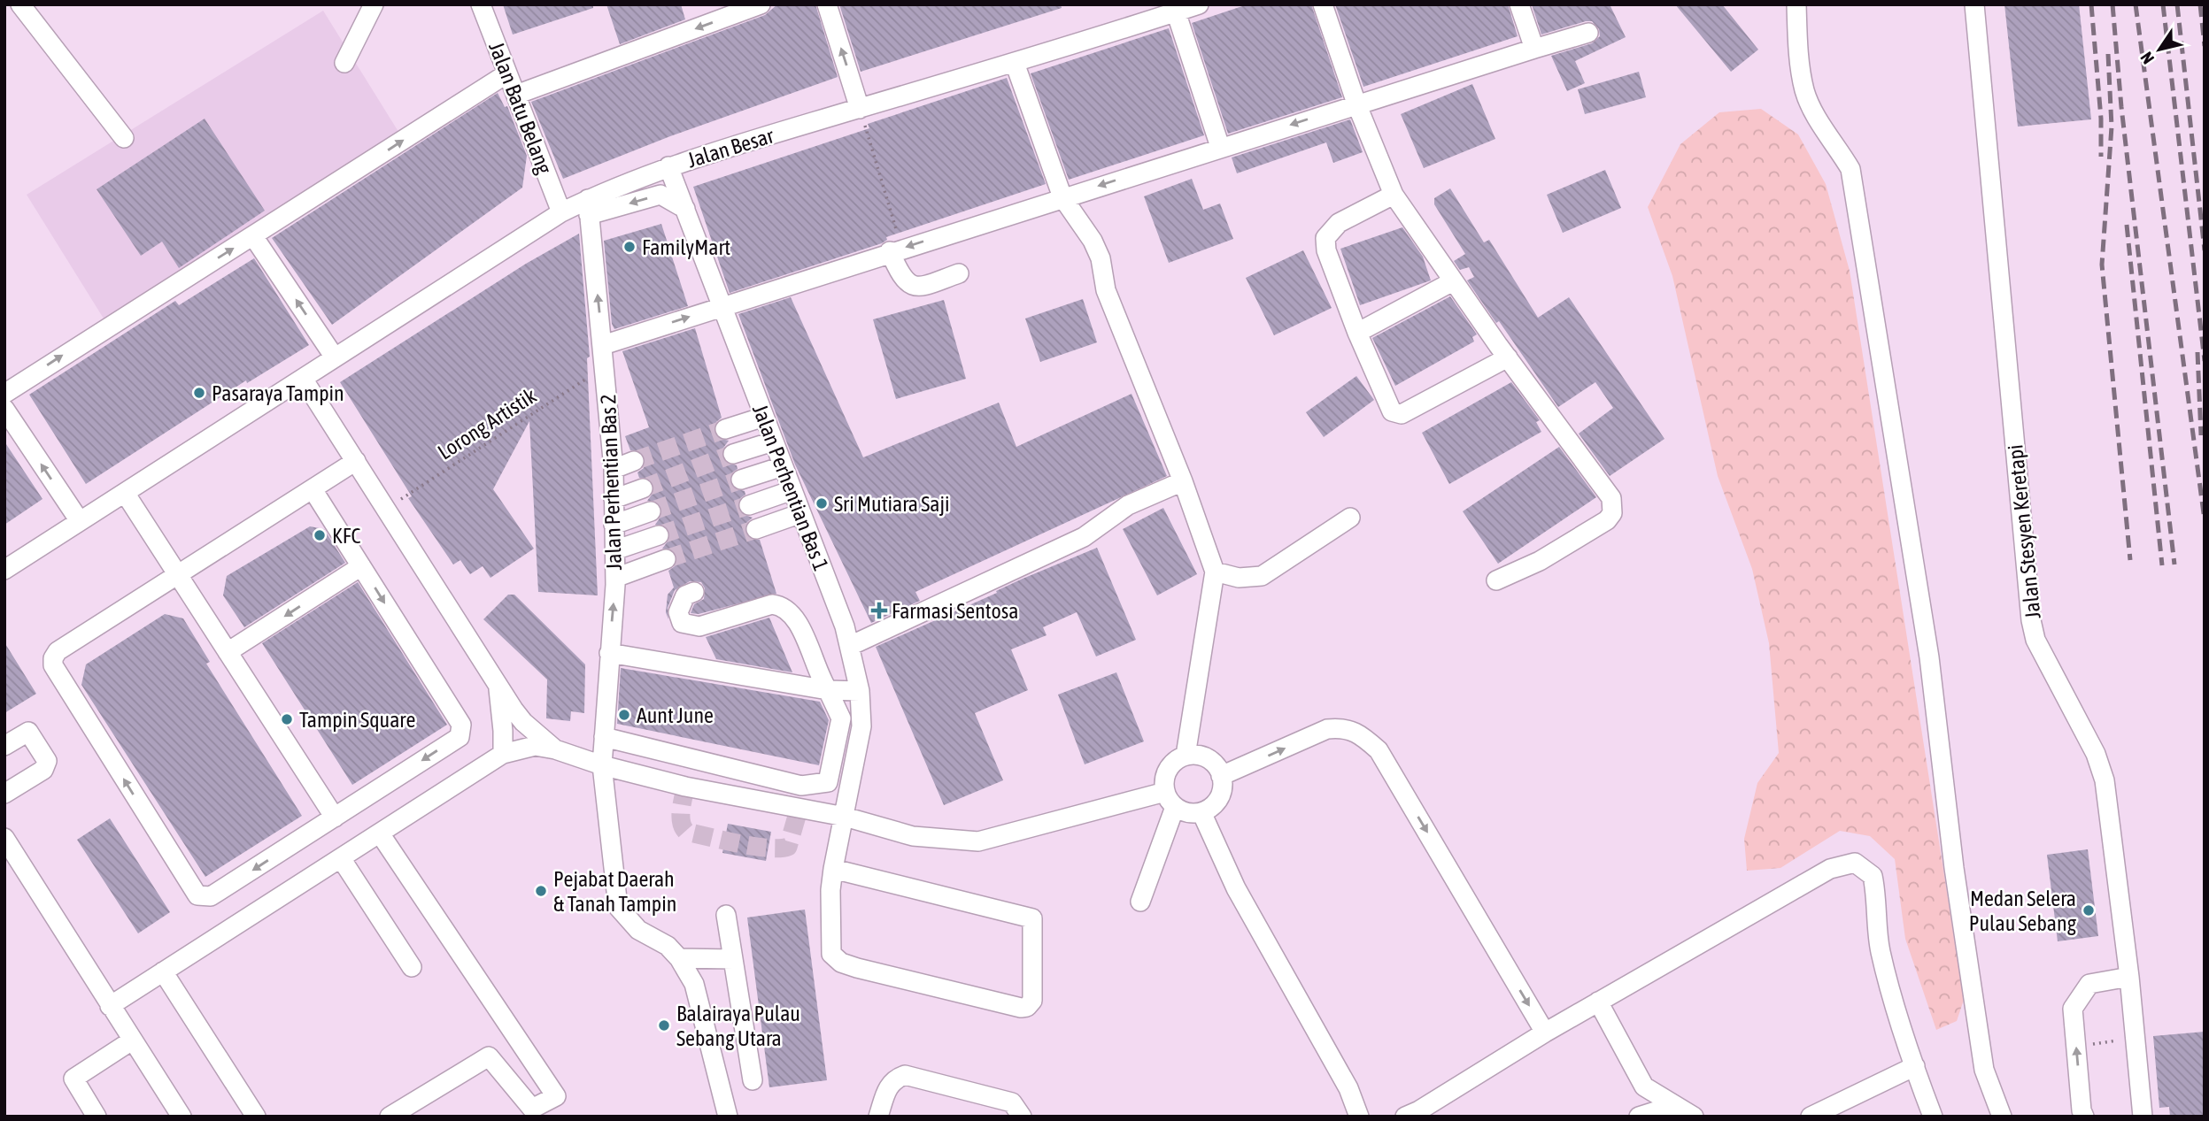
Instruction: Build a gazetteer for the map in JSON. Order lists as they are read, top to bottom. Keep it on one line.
{"streets":{"street":["Jalan Batu Belang","Jalan Besar","Jalan Perhentian Bas 2","Jalan Perhentian Bas 1","Jalan Stesyen Keretapi"],"path":["Lorong Artistik"]},"crossings":[["Jalan Batu Belang","Jalan Besar"],["Jalan Besar","Jalan Perhentian Bas 2"],["Jalan Besar","Jalan Perhentian Bas 1"],["Lorong Artistik","Jalan Perhentian Bas 2"]],"places":{"other":["FamilyMart","Pasaraya Tampin","Sri Mutiara Saji","KFC","Aunt June","Tampin Square","Pejabat Daerah & Tanah Tampin","Medan Selera Pulau Sebang","Balairaya Pulau Sebang Utara"],"health":["Farmasi Sentosa"]},"north":"bottom left"}
